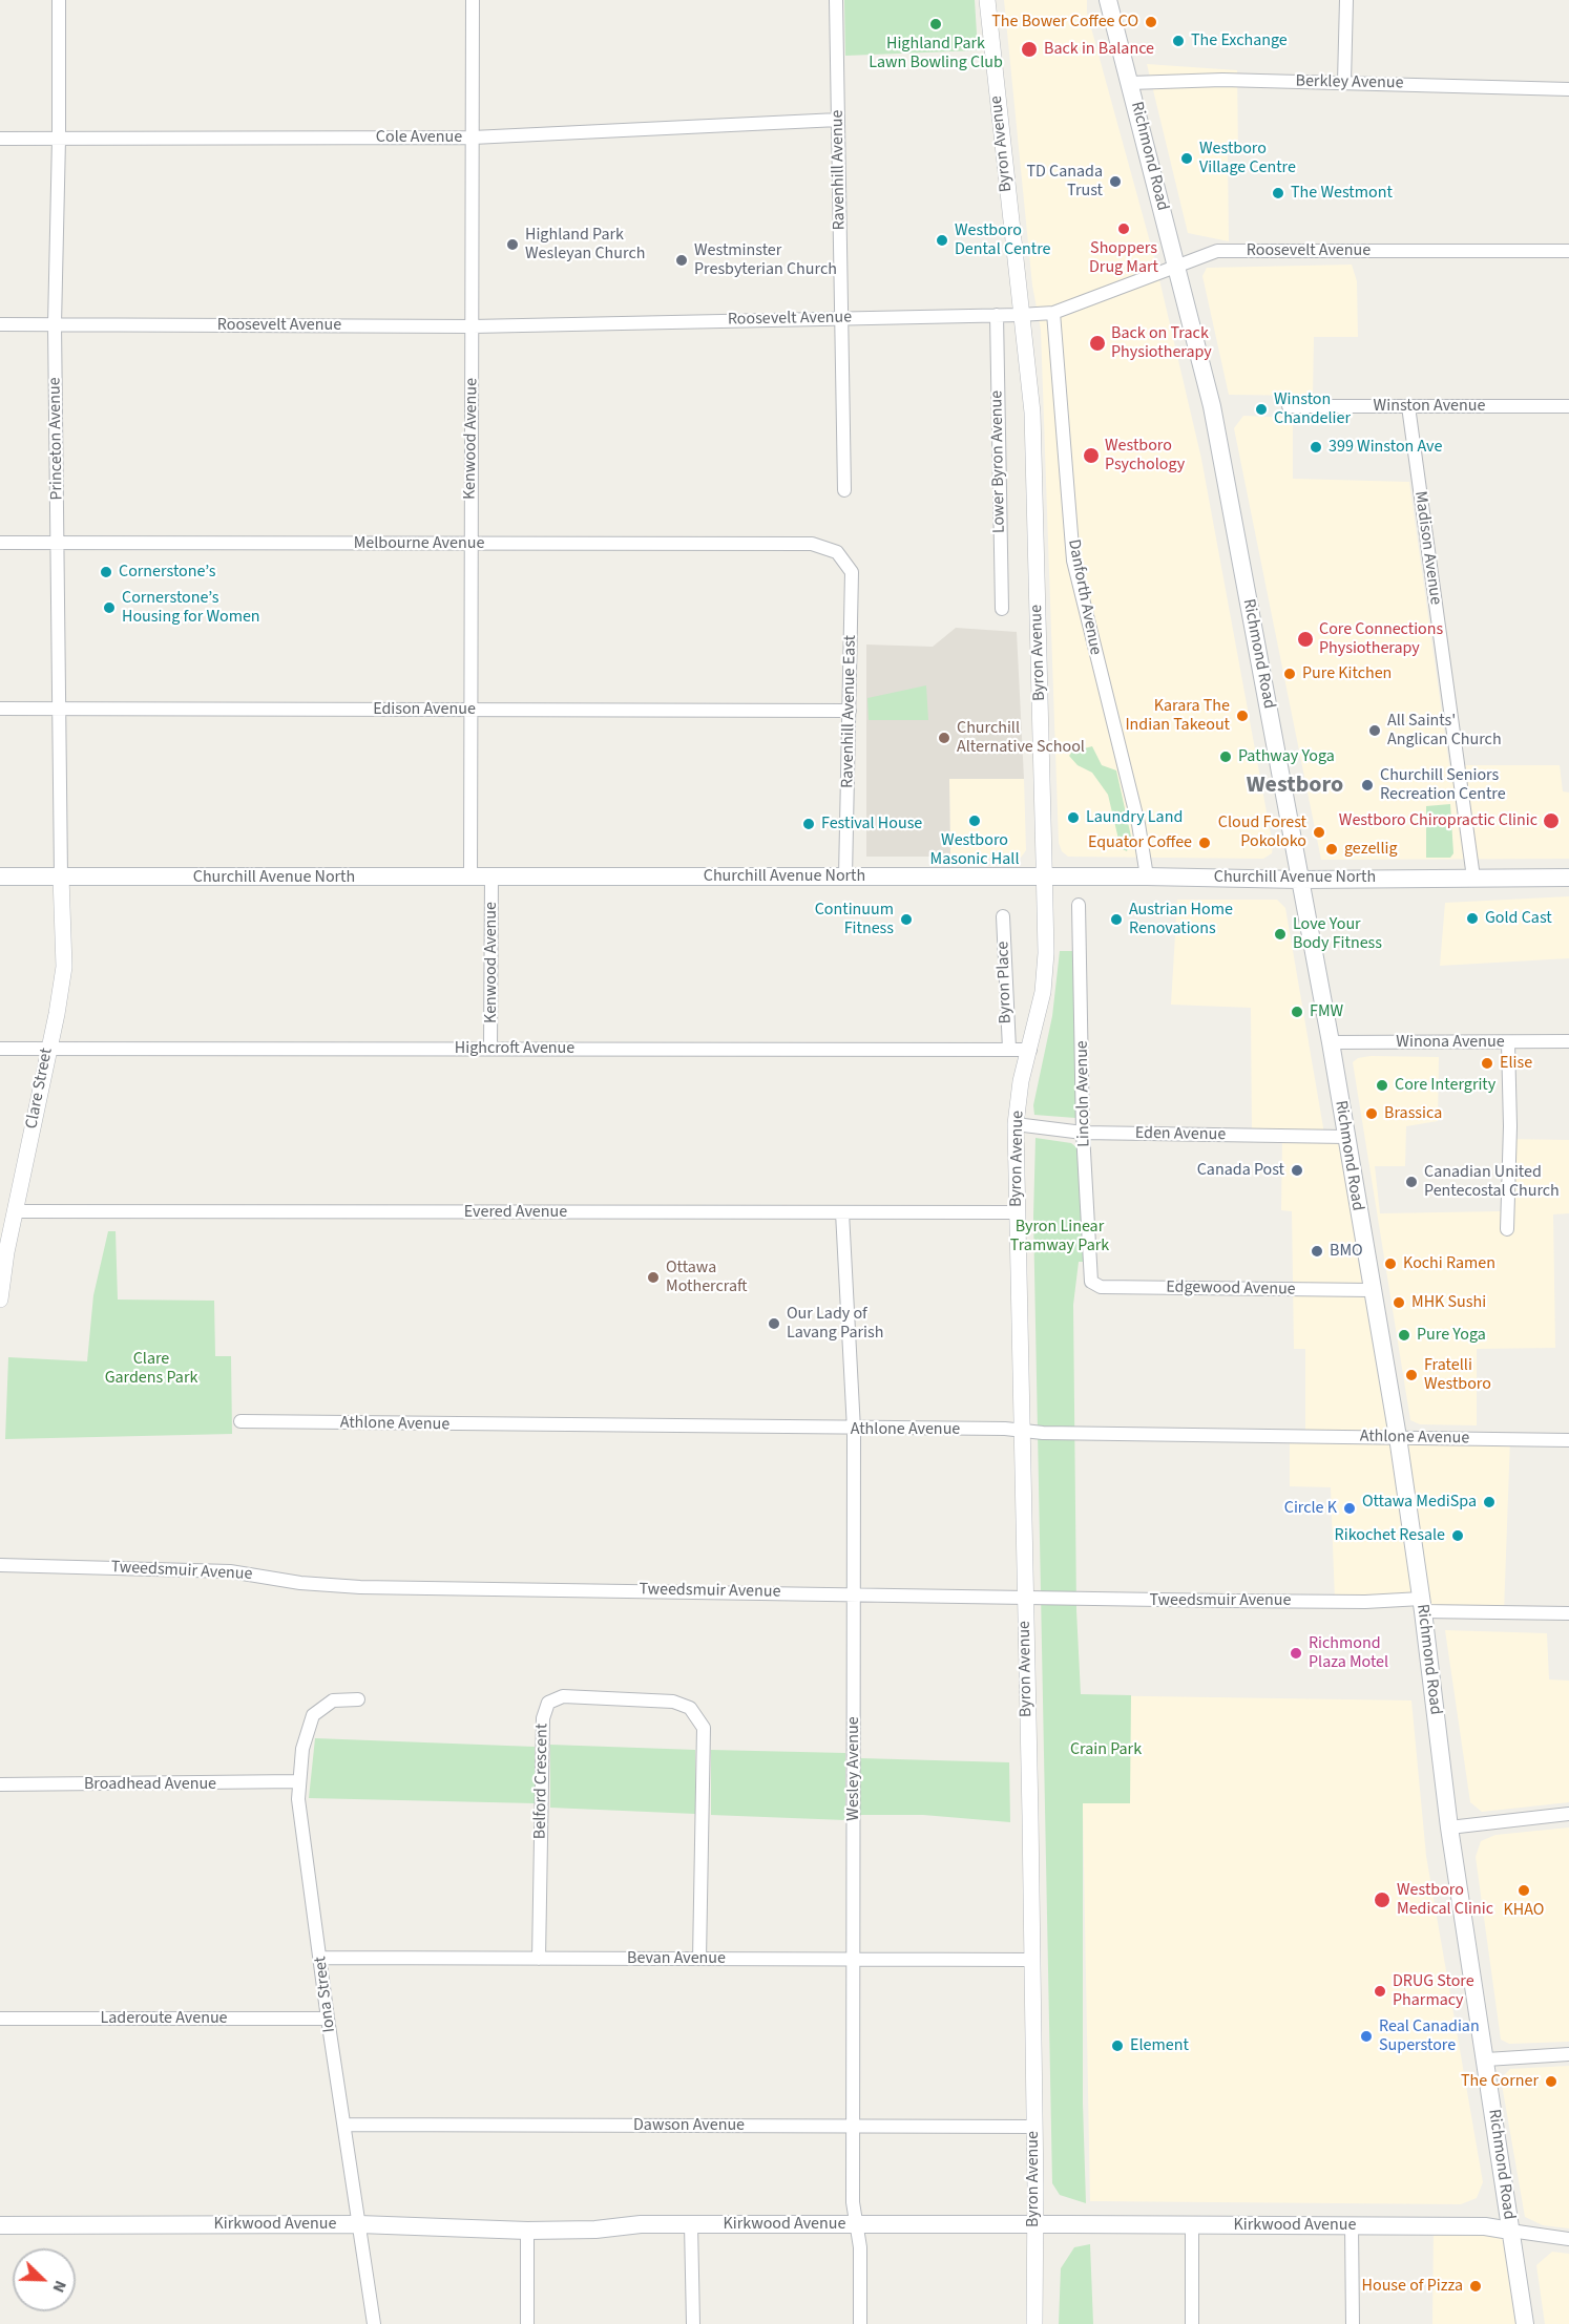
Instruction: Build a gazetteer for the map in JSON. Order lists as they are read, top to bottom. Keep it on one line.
{"streets":{"main road":["Richmond Road","Churchill Avenue North","Kirkwood Avenue"],"street":["Berkley Avenue","Cole Avenue","Byron Avenue","Ravenhill Avenue","Roosevelt Avenue","Winston Avenue","Princeton Avenue","Kenwood Avenue","Lower Byron Avenue","Melbourne Avenue","Madison Avenue","Danforth Avenue","Edison Avenue","Ravenhill Avenue East","Byron Place","Winona Avenue","Highcroft Avenue","Clare Street","Lincoln Avenue","Eden Avenue","Evered Avenue","Edgewood Avenue","Athlone Avenue","Tweedsmuir Avenue","Wesley Avenue","Belford Crescent","Broadhead Avenue","Bevan Avenue","Iona Street","Laderoute Avenue","Dawson Avenue"]},"crossings":[["Berkley Avenue","Richmond Road"],["Cole Avenue","Ravenhill Avenue"],["Cole Avenue","Princeton Avenue"],["Cole Avenue","Kenwood Avenue"],["Byron Avenue","Roosevelt Avenue"],["Byron Avenue","Churchill Avenue North"],["Byron Avenue","Highcroft Avenue"],["Byron Avenue","Eden Avenue"],["Byron Avenue","Evered Avenue"],["Byron Avenue","Athlone Avenue"],["Byron Avenue","Tweedsmuir Avenue"],["Byron Avenue","Bevan Avenue"],["Byron Avenue","Dawson Avenue"],["Byron Avenue","Kirkwood Avenue"],["Richmond Road","Roosevelt Avenue"],["Richmond Road","Churchill Avenue North"],["Richmond Road","Winona Avenue"],["Richmond Road","Eden Avenue"],["Richmond Road","Edgewood Avenue"],["Richmond Road","Athlone Avenue"],["Richmond Road","Tweedsmuir Avenue"],["Richmond Road","Kirkwood Avenue"],["Ravenhill Avenue","Roosevelt Avenue"],["Roosevelt Avenue","Princeton Avenue"],["Roosevelt Avenue","Kenwood Avenue"],["Roosevelt Avenue","Lower Byron Avenue"],["Roosevelt Avenue","Danforth Avenue"],["Winston Avenue","Madison Avenue"],["Princeton Avenue","Melbourne Avenue"],["Princeton Avenue","Edison Avenue"],["Princeton Avenue","Churchill Avenue North"],["Princeton Avenue","Clare Street"],["Kenwood Avenue","Melbourne Avenue"],["Kenwood Avenue","Edison Avenue"],["Kenwood Avenue","Churchill Avenue North"],["Kenwood Avenue","Highcroft Avenue"],["Melbourne Avenue","Ravenhill Avenue East"],["Madison Avenue","Churchill Avenue North"],["Danforth Avenue","Churchill Avenue North"],["Edison Avenue","Ravenhill Avenue East"],["Ravenhill Avenue East","Churchill Avenue North"],["Churchill Avenue North","Clare Street"],["Byron Place","Highcroft Avenue"],["Highcroft Avenue","Clare Street"],["Clare Street","Evered Avenue"],["Lincoln Avenue","Eden Avenue"],["Lincoln Avenue","Edgewood Avenue"],["Evered Avenue","Wesley Avenue"],["Athlone Avenue","Wesley Avenue"],["Tweedsmuir Avenue","Wesley Avenue"],["Wesley Avenue","Bevan Avenue"],["Wesley Avenue","Dawson Avenue"],["Wesley Avenue","Kirkwood Avenue"],["Belford Crescent","Bevan Avenue"],["Broadhead Avenue","Iona Street"],["Bevan Avenue","Iona Street"],["Iona Street","Laderoute Avenue"],["Iona Street","Dawson Avenue"],["Iona Street","Kirkwood Avenue"]],"districts":["Westboro"],"parks":["Byron Linear Tramway Park","Clare Gardens Park","Crain Park"],"places":["The Bower Coffee CO","Highland Park Lawn Bowling Club","The Exchange","Back in Balance","Westboro Village Centre","TD Canada Trust","The Westmont","Shoppers Drug Mart","Westboro Dental Centre","Highland Park Wesleyan Church","Westminster Presbyterian Church","Back on Track Physiotherapy","Winston Chandelier","399 Winston Ave","Westboro Psychology","Cornerstone’s","Cornerstone’s Housing for Women","Core Connections Physiotherapy","Pure Kitchen","Karara The Indian Takeout","All Saints' Anglican Church","Churchill Alternative School","Pathway Yoga","Churchill Seniors Recreation Centre","Laundry Land","Westboro Masonic Hall","Westboro Chiropractic Clinic","Festival House","Cloud Forest Pokoloko","Equator Coffee","gezellig","Gold Cast","Continuum Fitness","Austrian Home Renovations","Love Your Body Fitness","FMW","Elise","Core Intergrity","Brassica","Canada Post","Canadian United Pentecostal Church","BMO","Kochi Ramen","Ottawa Mothercraft","MHK Sushi","Our Lady of Lavang Parish","Pure Yoga","Fratelli Westboro","Ottawa MediSpa","Circle K","Rikochet Resale","Richmond Plaza Motel","KHAO","Westboro Medical Clinic","DRUG Store Pharmacy","Real Canadian Superstore","Element","The Corner","House of Pizza"],"north":"bottom right"}
